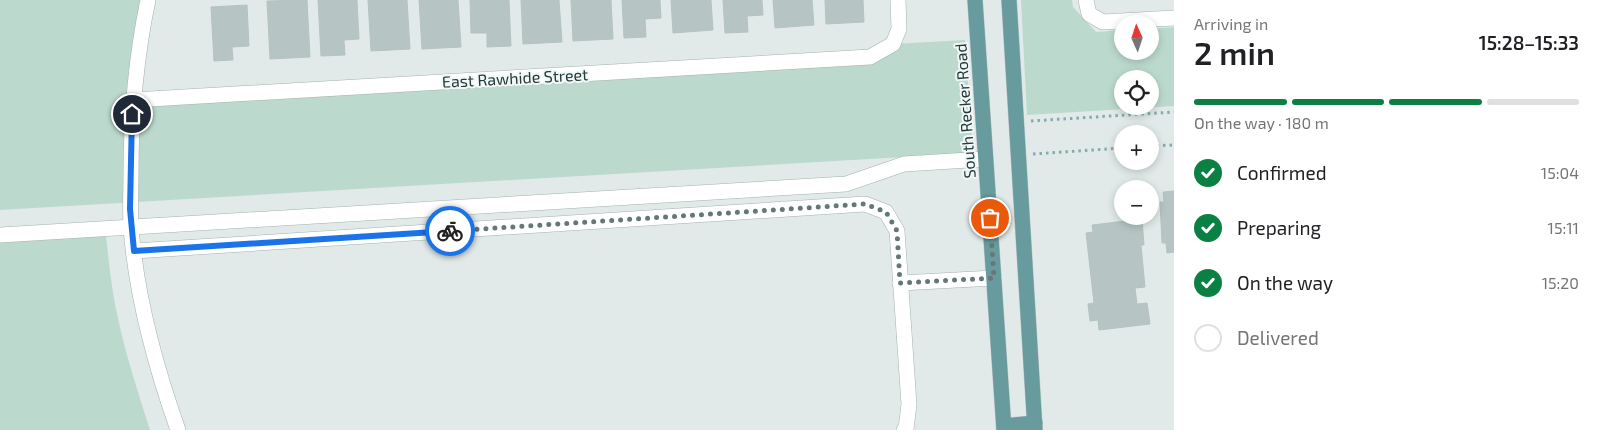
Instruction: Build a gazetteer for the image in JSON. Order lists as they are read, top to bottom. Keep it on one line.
{"streets":{"main road":["South Recker Road"],"street":["East Rawhide Street"]},"north":"top","page":{"heading":["2 min","Arriving in","15:28–15:33"],"map_buttons":["+","−"],"bar":"On the way · 180 m","list":[["Confirmed","15:04"],["Preparing","15:11"],["On the way","15:20"],"Delivered"]}}
